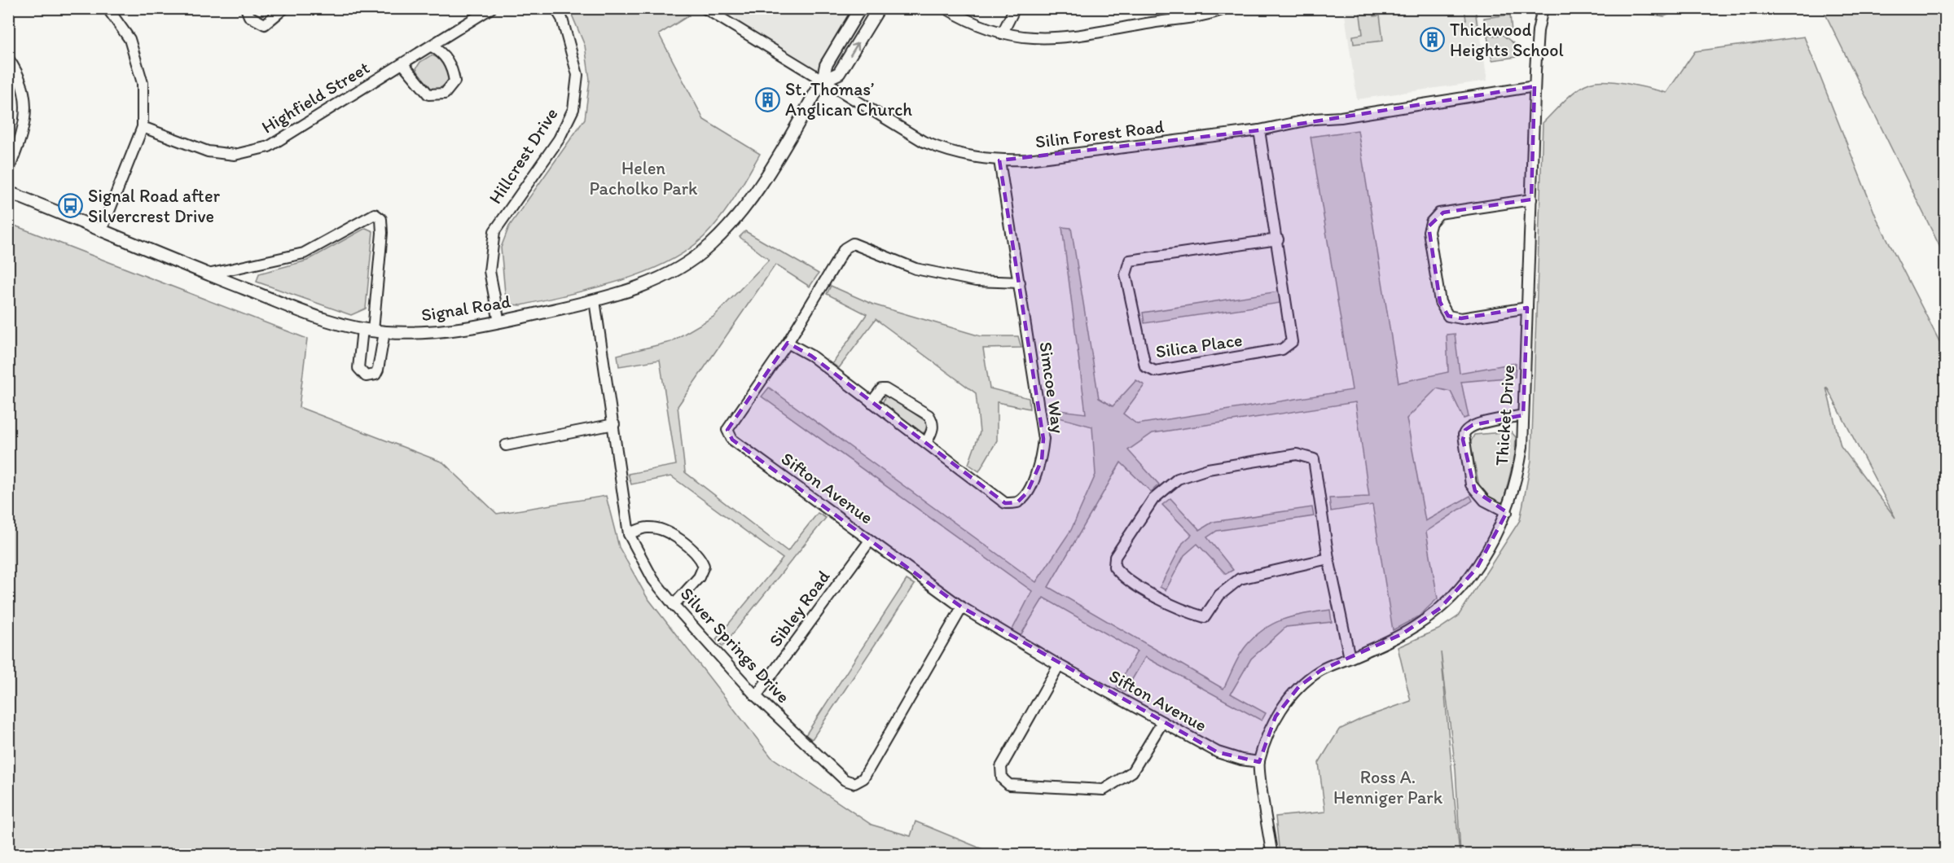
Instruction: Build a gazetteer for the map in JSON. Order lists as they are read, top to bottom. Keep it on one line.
{"streets":{"street":["Highfield Street","Silin Forest Road","Hillcrest Drive","Signal Road","Silica Place","Simcoe Way","Thicket Drive","Sifton Avenue","Sibley Road","Silver Springs Drive"]},"crossings":[["Silin Forest Road","Signal Road"],["Silin Forest Road","Silica Place"],["Silin Forest Road","Simcoe Way"],["Silin Forest Road","Thicket Drive"],["Hillcrest Drive","Signal Road"],["Signal Road","Silver Springs Drive"],["Simcoe Way","Sifton Avenue"],["Thicket Drive","Sifton Avenue"],["Sifton Avenue","Sibley Road"],["Sifton Avenue","Silver Springs Drive"],["Sibley Road","Silver Springs Drive"]],"parks":["Helen Pacholko Park","Ross A. Henniger Park"],"places":{"building":["Thickwood Heights School","St. Thomas’ Anglican Church"],"bus stop":["Signal Road after Silvercrest Drive"]}}
